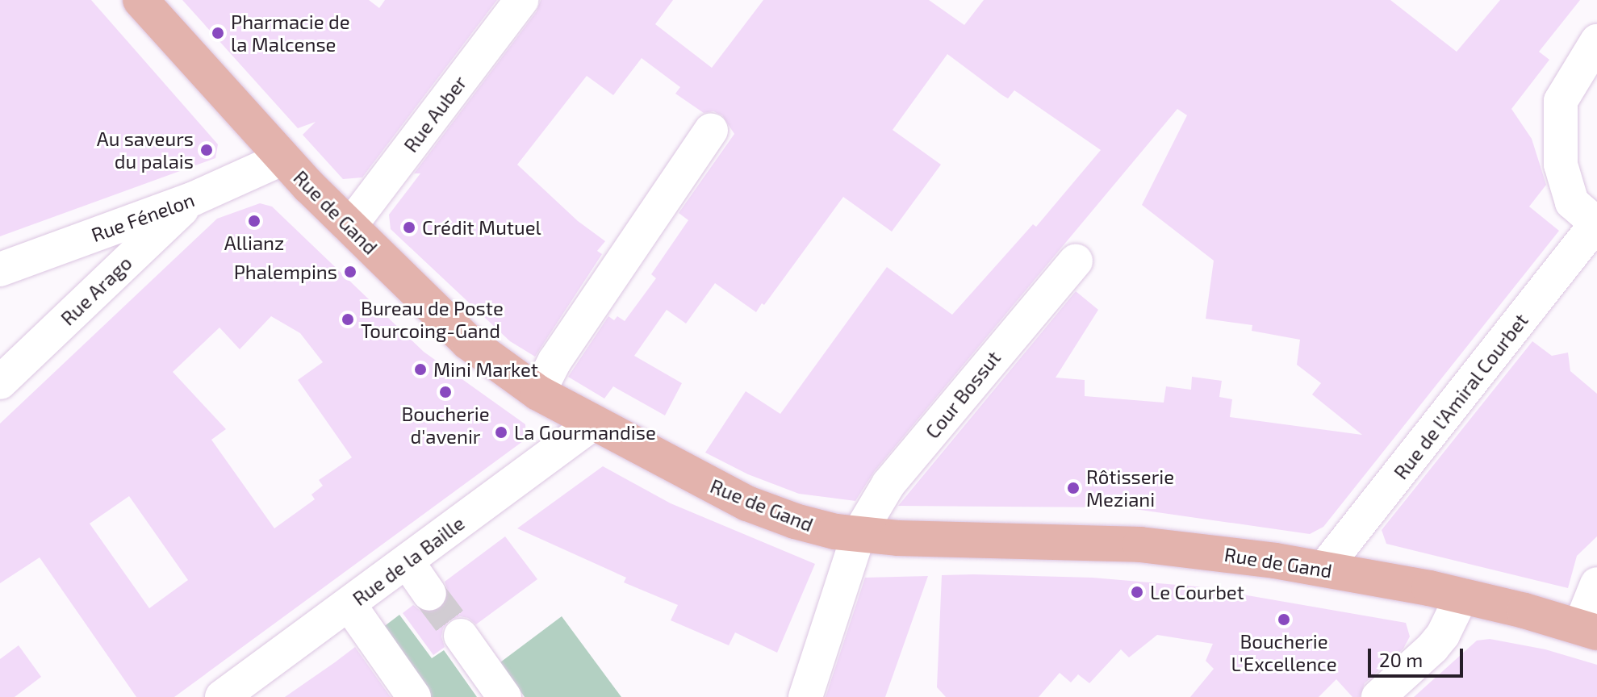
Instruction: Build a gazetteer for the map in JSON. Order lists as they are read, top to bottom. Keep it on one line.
{"streets":{"main road":["Rue de Gand"],"street":["Rue Auber","Rue Fénelon","Rue Arago","Cour Bossut","Rue de l'Amiral Courbet","Rue de la Baille"]},"crossings":[["Rue Auber","Rue de Gand"],["Rue de Gand","Rue Fénelon"],["Rue de Gand","Cour Bossut"],["Rue de Gand","Rue de l'Amiral Courbet"],["Rue de Gand","Rue de la Baille"],["Rue Fénelon","Rue Arago"]],"places":["Pharmacie de la Malcense","Au saveurs du palais","Allianz","Crédit Mutuel","Phalempins","Bureau de Poste Tourcoing-Gand","Mini Market","Boucherie d'avenir","La Gourmandise","Rôtisserie Meziani","Le Courbet","Boucherie L'Excellence"],"scale_bar":"20 m"}
